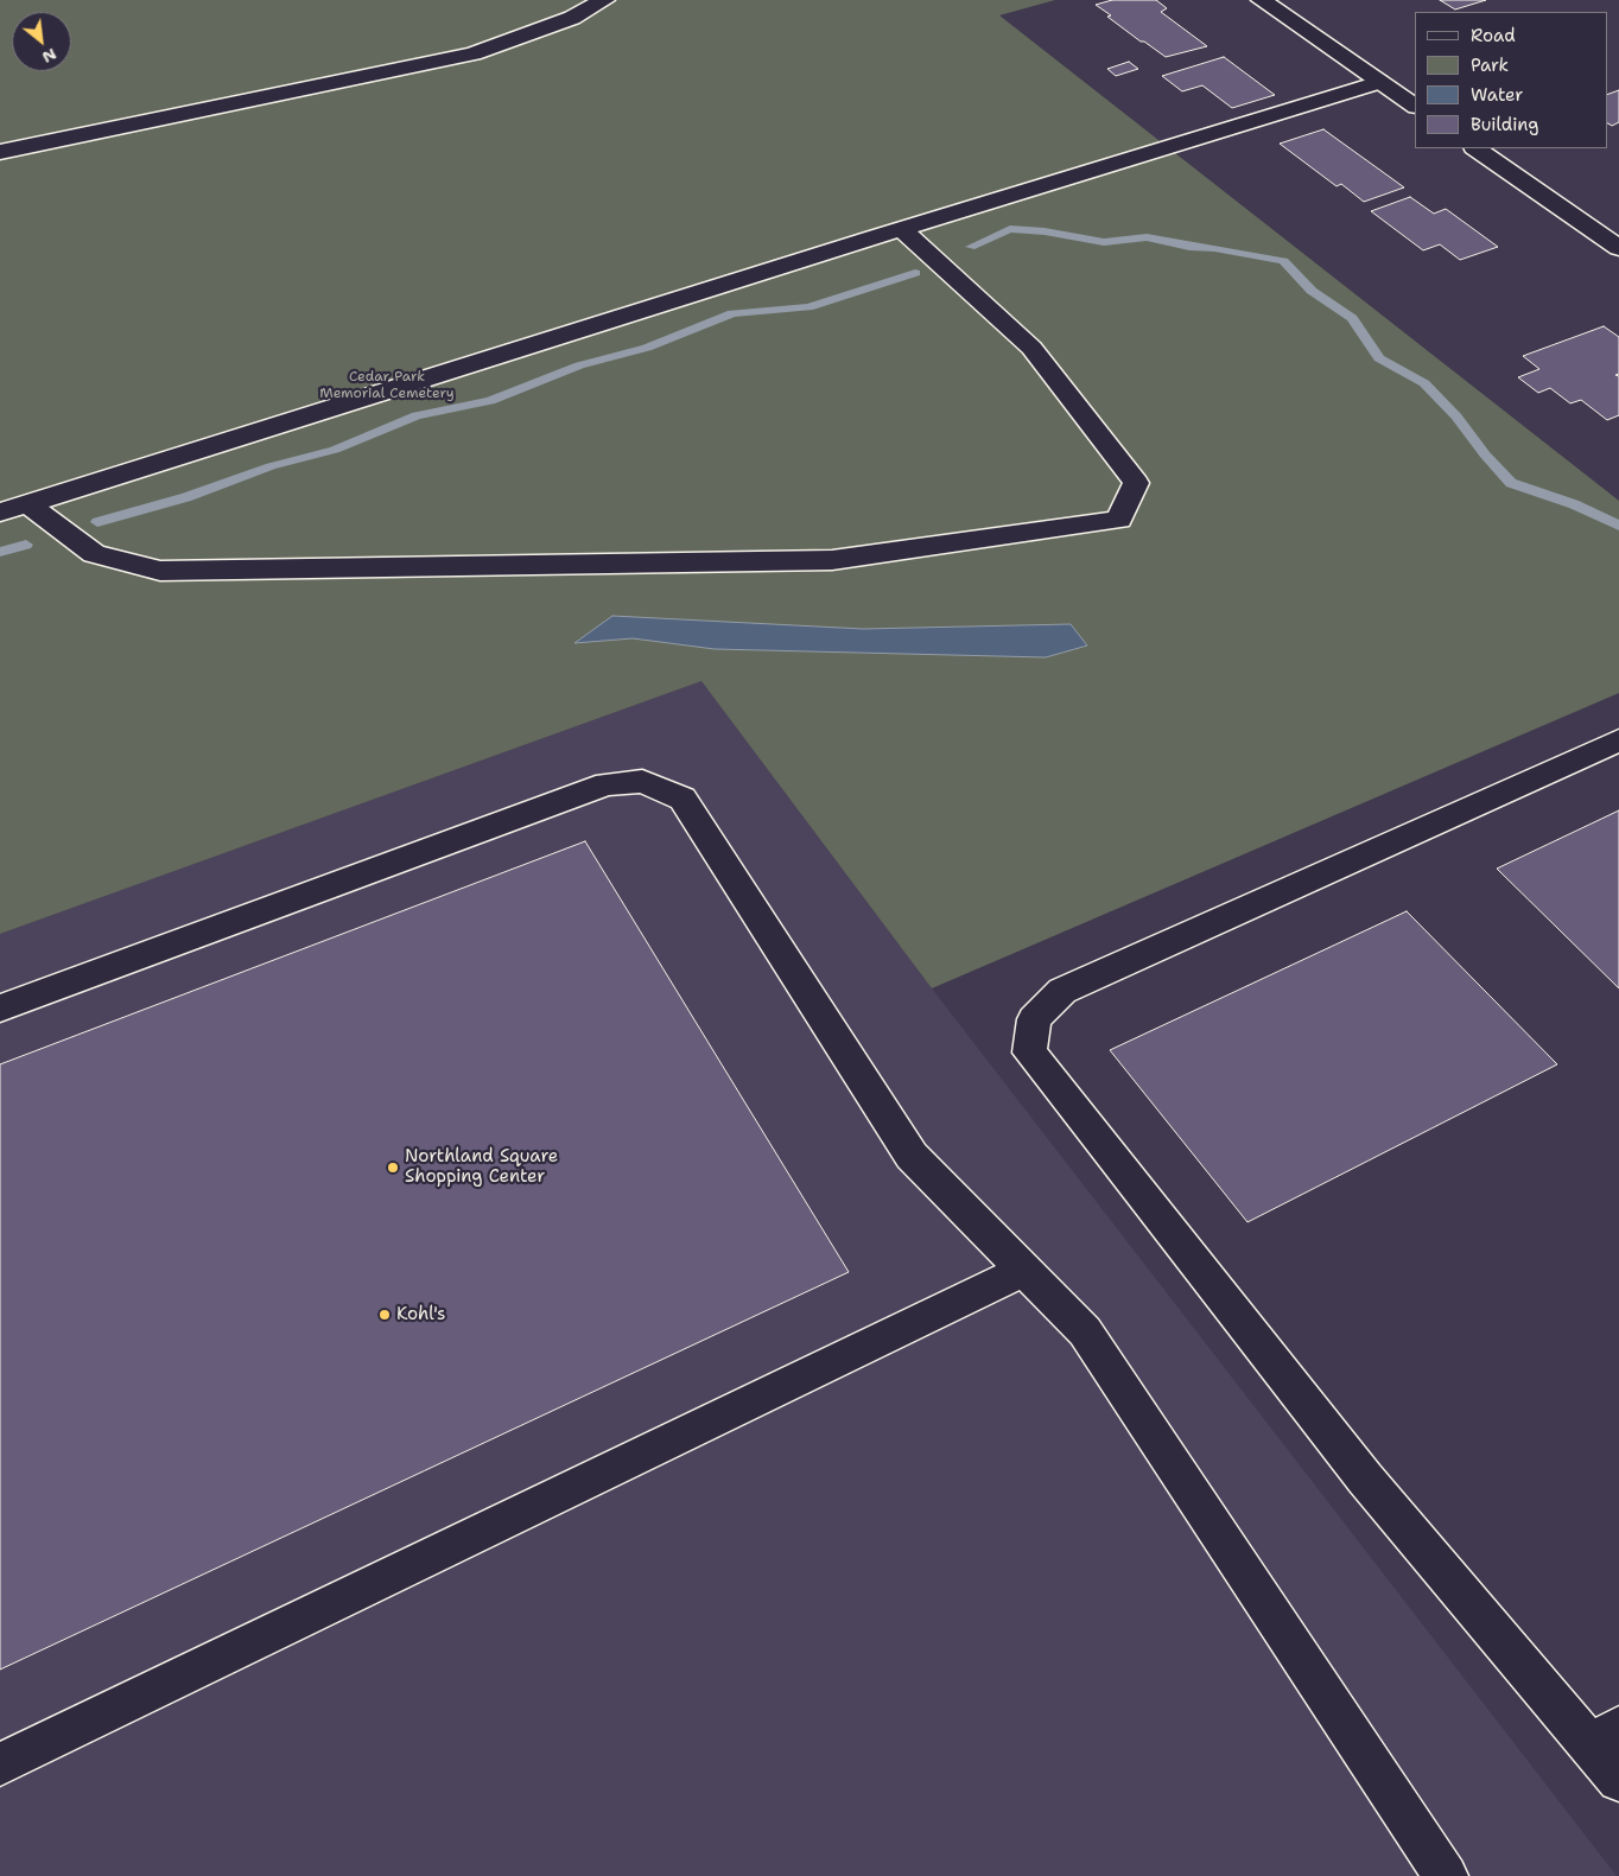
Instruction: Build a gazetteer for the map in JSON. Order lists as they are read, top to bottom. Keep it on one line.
{"parks":["Cedar Park Memorial Cemetery"],"places":["Northland Square Shopping Center","Kohl's"],"legend":["Road","Park","Water","Building"],"north":"bottom right"}
